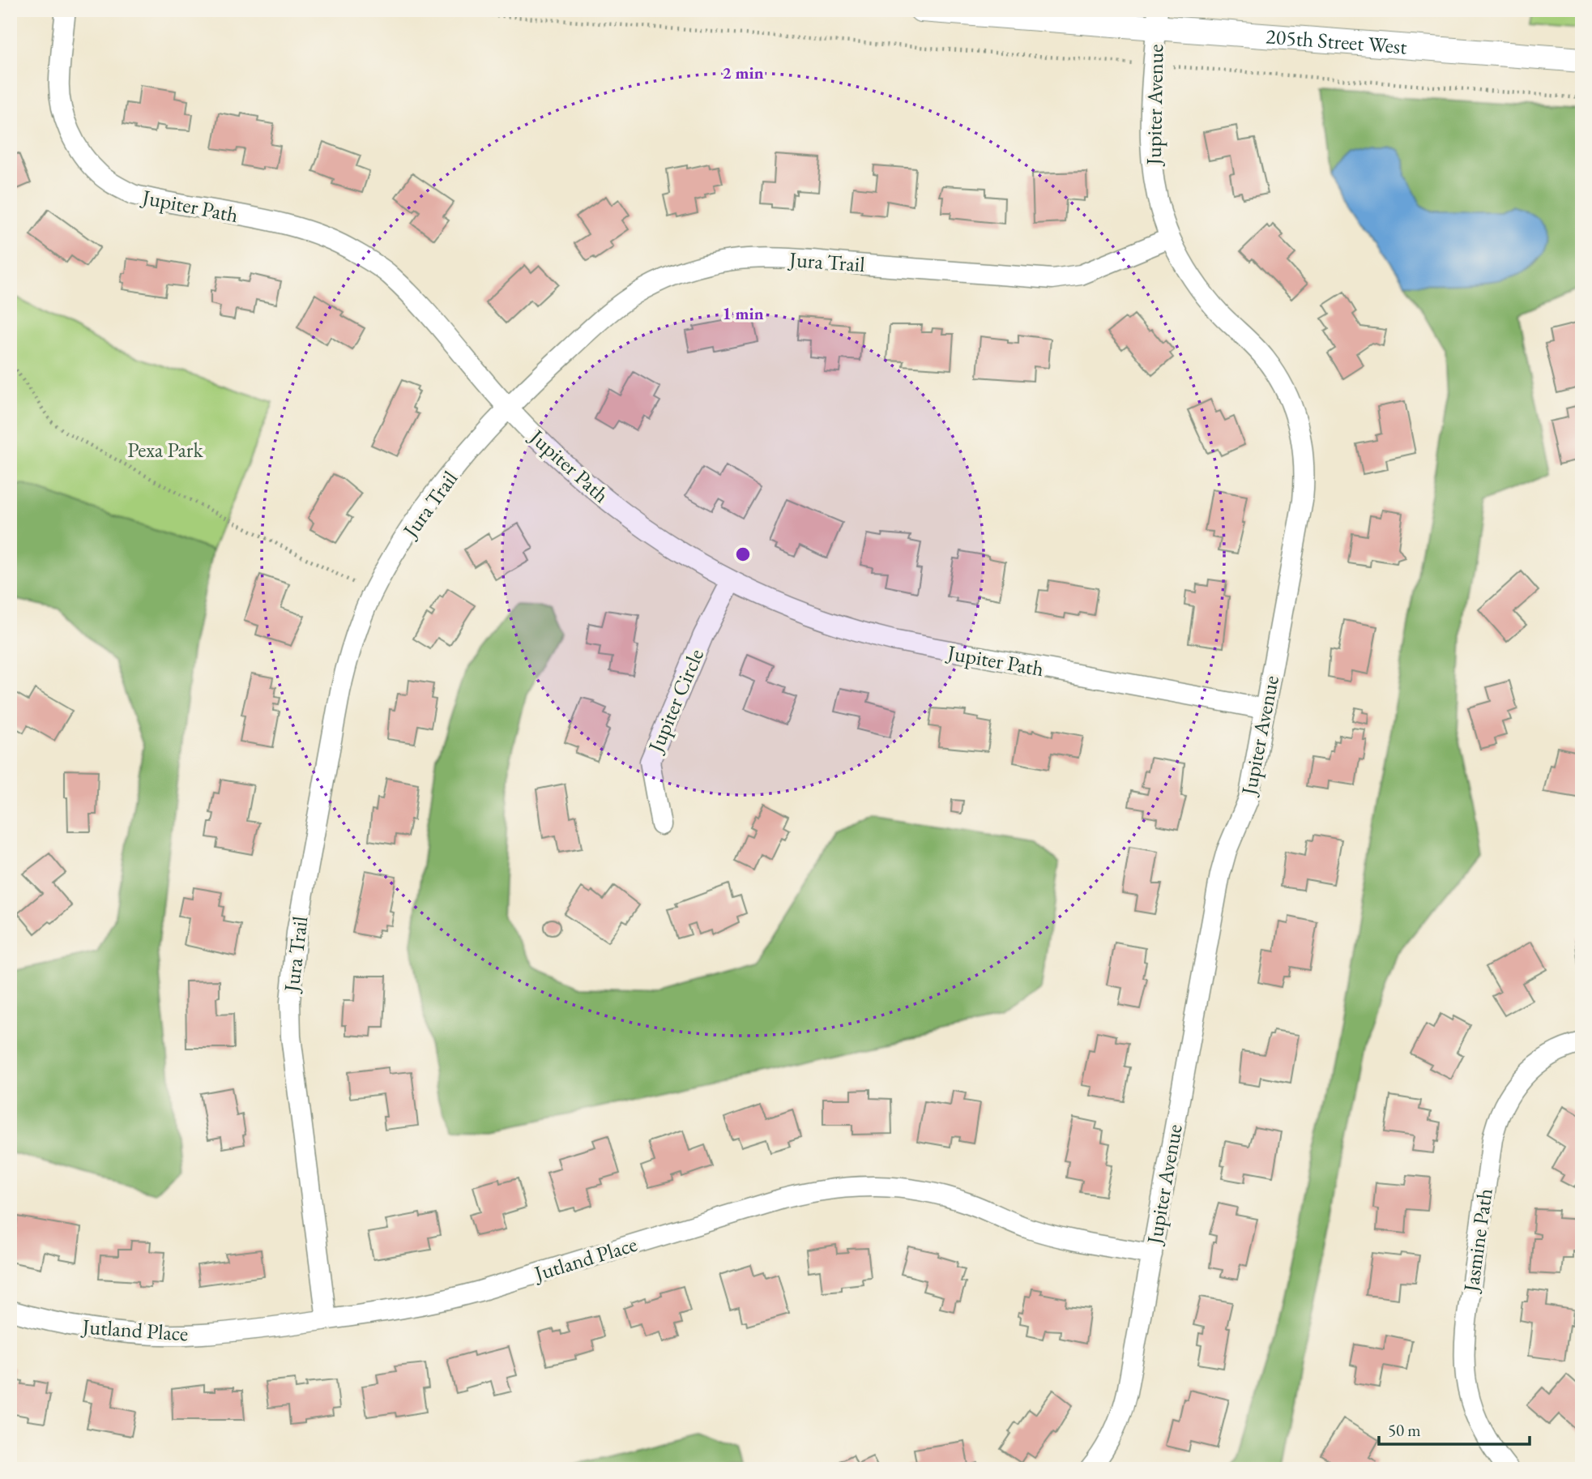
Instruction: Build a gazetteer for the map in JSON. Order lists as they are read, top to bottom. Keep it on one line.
{"streets":{"street":["205th Street West","Jupiter Avenue","Jupiter Path","Jura Trail","Jupiter Circle","Jasmine Path","Jutland Place"]},"crossings":[["205th Street West","Jupiter Avenue"],["Jupiter Avenue","Jupiter Path"],["Jupiter Avenue","Jura Trail"],["Jupiter Avenue","Jutland Place"],["Jupiter Path","Jura Trail"],["Jupiter Path","Jupiter Circle"],["Jura Trail","Jutland Place"]],"parks":["Pexa Park"],"scale_bar":"50 m","rings":["2 min","1 min"]}
